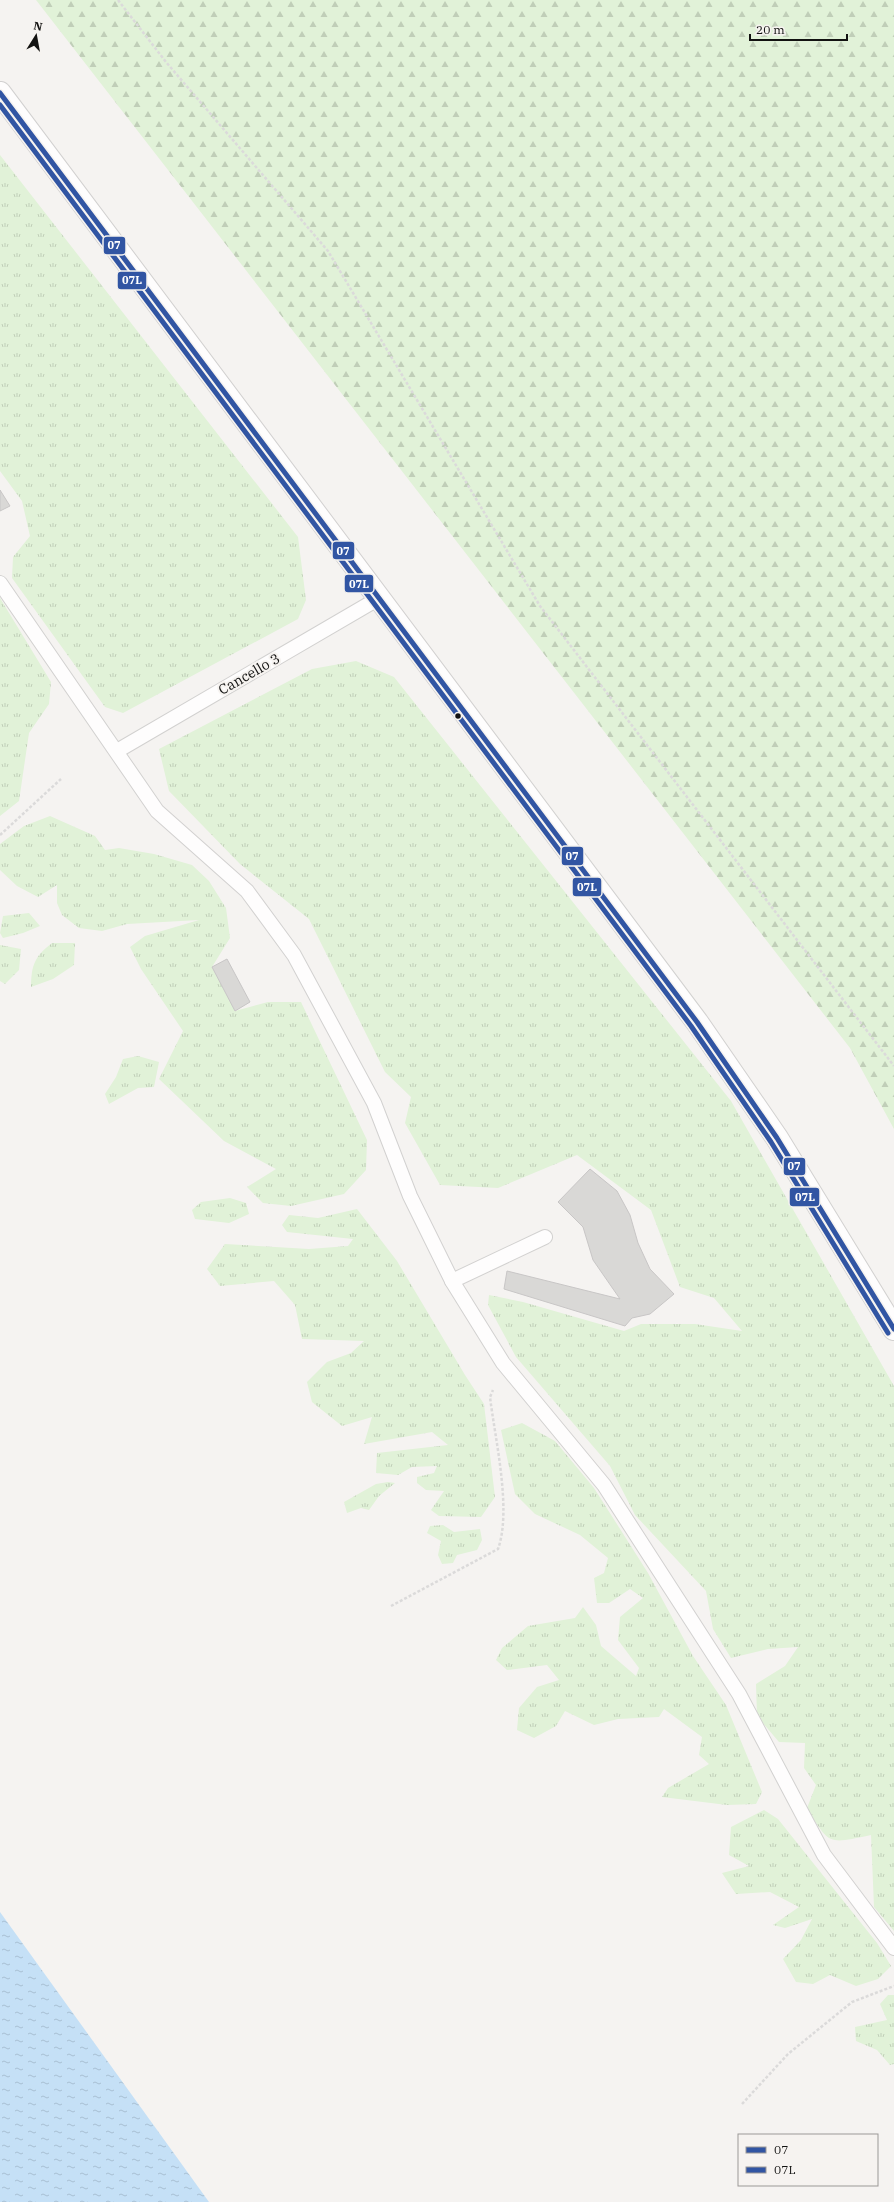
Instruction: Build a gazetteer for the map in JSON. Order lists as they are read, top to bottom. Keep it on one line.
{"streets":{"lane":["Cancello 3"]},"lines":["transit line 07","transit line 07L"],"legend":["07","07L"],"scale_bar":"20 m","north":"top"}
